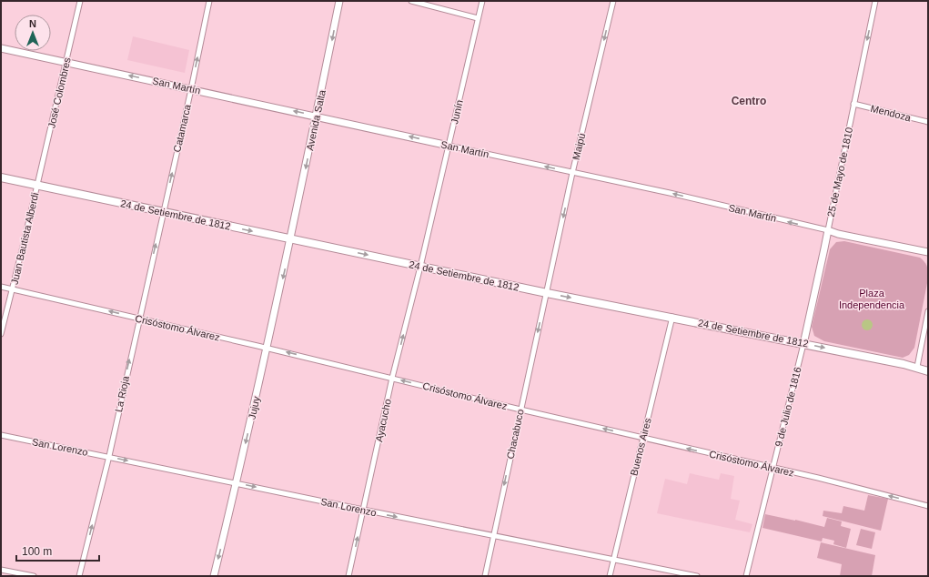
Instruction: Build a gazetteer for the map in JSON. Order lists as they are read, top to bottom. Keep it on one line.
{"streets":{"main road":["24 de Setiembre de 1812"],"street":["San Martín","José Colombres","Junín","Mendoza","Avenida Salta","Catamarca","Maipú","25 de Mayo de 1810","Juan Bautista Alberdi","Crisóstomo Álvarez","La Rioja","9 de Julio de 1816","Jujuy","Ayacucho","Chacabuco","San Lorenzo","Buenos Aires"]},"crossings":[["San Martín","José Colombres"],["San Martín","Junín"],["San Martín","Avenida Salta"],["San Martín","Catamarca"],["San Martín","Maipú"],["San Martín","25 de Mayo de 1810"],["José Colombres","24 de Setiembre de 1812"],["José Colombres","Juan Bautista Alberdi"],["Junín","24 de Setiembre de 1812"],["Junín","Ayacucho"],["Mendoza","25 de Mayo de 1810"],["Avenida Salta","24 de Setiembre de 1812"],["Avenida Salta","Jujuy"],["Catamarca","24 de Setiembre de 1812"],["Catamarca","La Rioja"],["Maipú","24 de Setiembre de 1812"],["Maipú","Chacabuco"],["25 de Mayo de 1810","24 de Setiembre de 1812"],["25 de Mayo de 1810","9 de Julio de 1816"],["24 de Setiembre de 1812","Juan Bautista Alberdi"],["24 de Setiembre de 1812","La Rioja"],["24 de Setiembre de 1812","9 de Julio de 1816"],["24 de Setiembre de 1812","Jujuy"],["24 de Setiembre de 1812","Ayacucho"],["24 de Setiembre de 1812","Chacabuco"],["24 de Setiembre de 1812","Buenos Aires"],["Juan Bautista Alberdi","Crisóstomo Álvarez"],["Crisóstomo Álvarez","La Rioja"],["Crisóstomo Álvarez","9 de Julio de 1816"],["Crisóstomo Álvarez","Jujuy"],["Crisóstomo Álvarez","Ayacucho"],["Crisóstomo Álvarez","Chacabuco"],["Crisóstomo Álvarez","Buenos Aires"],["La Rioja","San Lorenzo"],["Jujuy","San Lorenzo"],["Ayacucho","San Lorenzo"],["Chacabuco","San Lorenzo"],["San Lorenzo","Buenos Aires"]],"one_way":["San Martín","Avenida Salta","Catamarca","Maipú","24 de Setiembre de 1812","Crisóstomo Álvarez","La Rioja","Jujuy","Ayacucho","Chacabuco","San Lorenzo"],"districts":["Centro"],"parks":["Plaza Independencia"],"scale_bar":"100 m","north":"top"}
